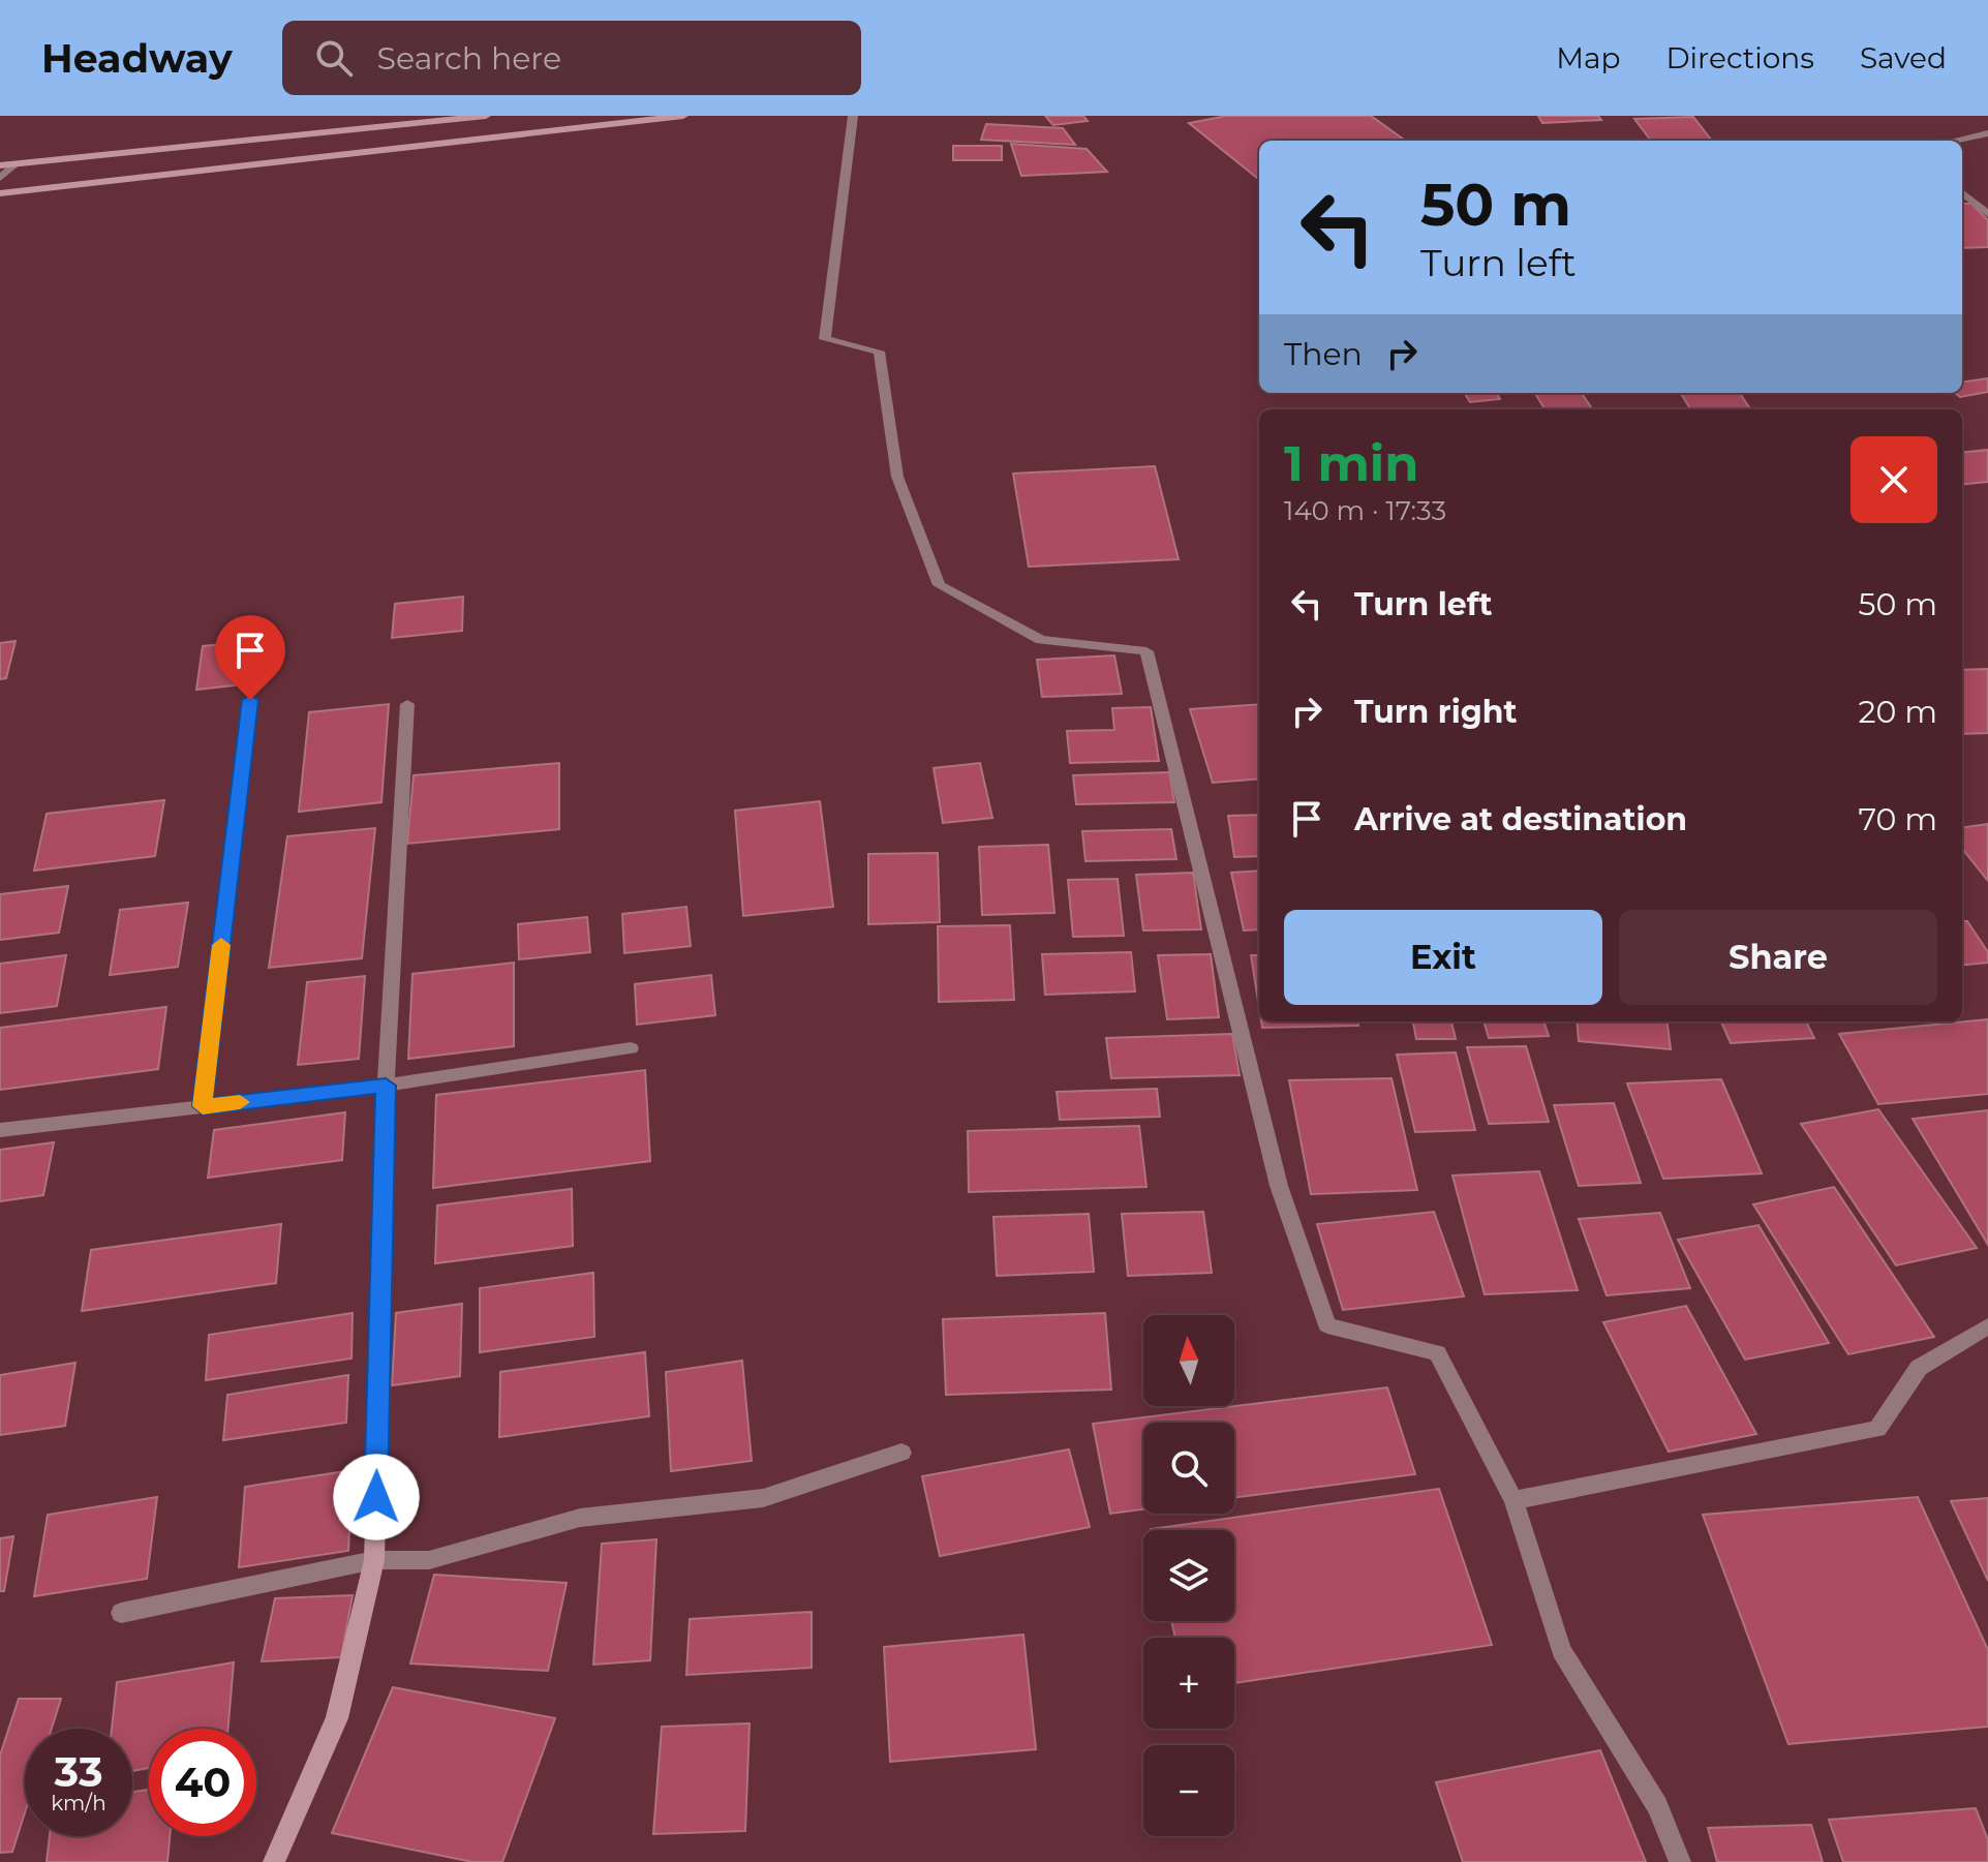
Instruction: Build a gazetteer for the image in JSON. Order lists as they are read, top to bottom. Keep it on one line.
{"north":"top","page":{"header":"Headway","search":"Search here","nav":["Map","Directions","Saved"],"turn":["50 m","Turn left"],"then":"Then","heading":["1 min","140 m · 17:33"],"list":[{"name":"Turn left","value":"50 m"},{"name":"Turn right","value":"20 m"},{"name":"Arrive at destination","value":"70 m"}],"buttons":["Exit","Share"],"map_buttons":["+","−"],"speed":"33 km/h","limit":"40"}}
